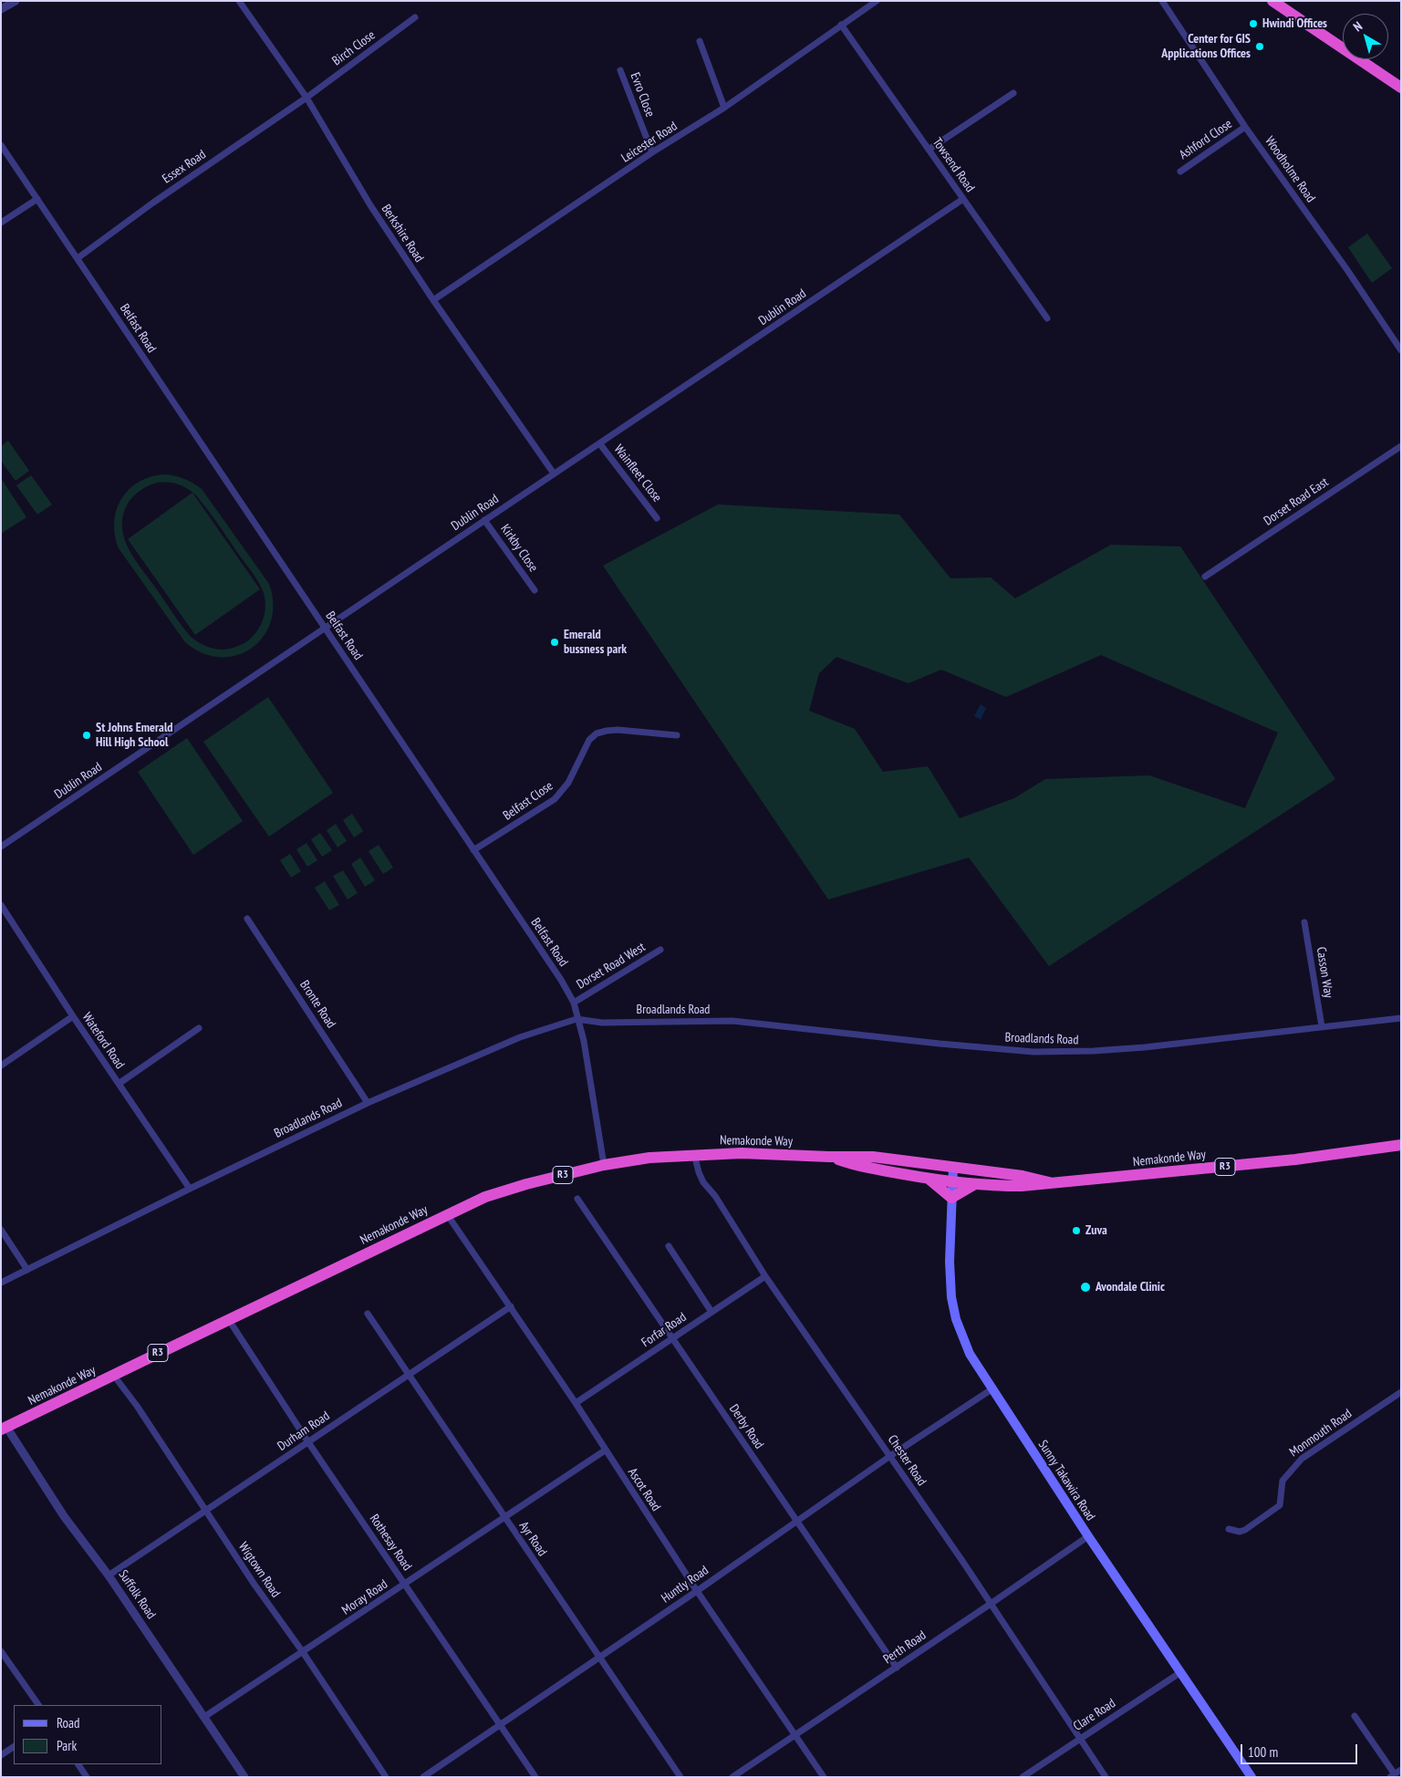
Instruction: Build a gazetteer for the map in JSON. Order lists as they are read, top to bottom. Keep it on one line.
{"streets":{"highway":["Nemakonde Way","R3"],"main road":["Sunny Takawira Road"],"street":["Birch Close","Evro Close","Ashford Close","Leicester Road","Towsend Road","Essex Road","Woodholme Road","Berkshire Road","Dublin Road","Belfast Road","Wainfleet Close","Dorset Road East","Kirkby Close","Belfast Close","Dorset Road West","Casson Way","Bronte Road","Broadlands Road","Wateford Road","Forfar Road","Derby Road","Durham Road","Monmouth Road","Chester Road","Ascot Road","Ayr Road","Rothesay Road","Wigtown Road","Huntly Road","Suffolk Road","Moray Road","Perth Road","Clare Road"]},"crossings":[["Birch Close","Essex Road"],["Birch Close","Berkshire Road"],["Evro Close","Leicester Road"],["Ashford Close","Woodholme Road"],["Leicester Road","Towsend Road"],["Leicester Road","Berkshire Road"],["Towsend Road","Dublin Road"],["Essex Road","Berkshire Road"],["Essex Road","Belfast Road"],["Berkshire Road","Dublin Road"],["Dublin Road","Belfast Road"],["Dublin Road","Wainfleet Close"],["Dublin Road","Kirkby Close"],["Belfast Road","Belfast Close"],["Belfast Road","Dorset Road West"],["Belfast Road","Broadlands Road"],["Belfast Road","Nemakonde Way"],["Casson Way","Broadlands Road"],["Bronte Road","Broadlands Road"],["Broadlands Road","Wateford Road"],["Nemakonde Way","Chester Road"],["Nemakonde Way","Sunny Takawira Road"],["Nemakonde Way","Ascot Road"],["Nemakonde Way","Rothesay Road"],["Nemakonde Way","Wigtown Road"],["Nemakonde Way","Suffolk Road"],["Forfar Road","Derby Road"],["Forfar Road","Chester Road"],["Forfar Road","Ascot Road"],["Derby Road","Huntly Road"],["Derby Road","Perth Road"],["Durham Road","Ascot Road"],["Durham Road","Ayr Road"],["Durham Road","Rothesay Road"],["Durham Road","Wigtown Road"],["Durham Road","Suffolk Road"],["Chester Road","Huntly Road"],["Chester Road","Perth Road"],["Chester Road","Clare Road"],["Sunny Takawira Road","Huntly Road"],["Sunny Takawira Road","Perth Road"],["Sunny Takawira Road","Clare Road"],["Ascot Road","Huntly Road"],["Ascot Road","Moray Road"],["Ascot Road","Perth Road"],["Ayr Road","Huntly Road"],["Ayr Road","Moray Road"],["Rothesay Road","Huntly Road"],["Rothesay Road","Moray Road"],["Wigtown Road","Moray Road"],["Suffolk Road","Moray Road"]],"places":["Hwindi Offices","Center for GIS Applications Offices","Emerald bussness park","St Johns Emerald Hill High School","Zuva","Avondale Clinic"],"legend":["Road","Park"],"scale_bar":"100 m","north":"top left"}
